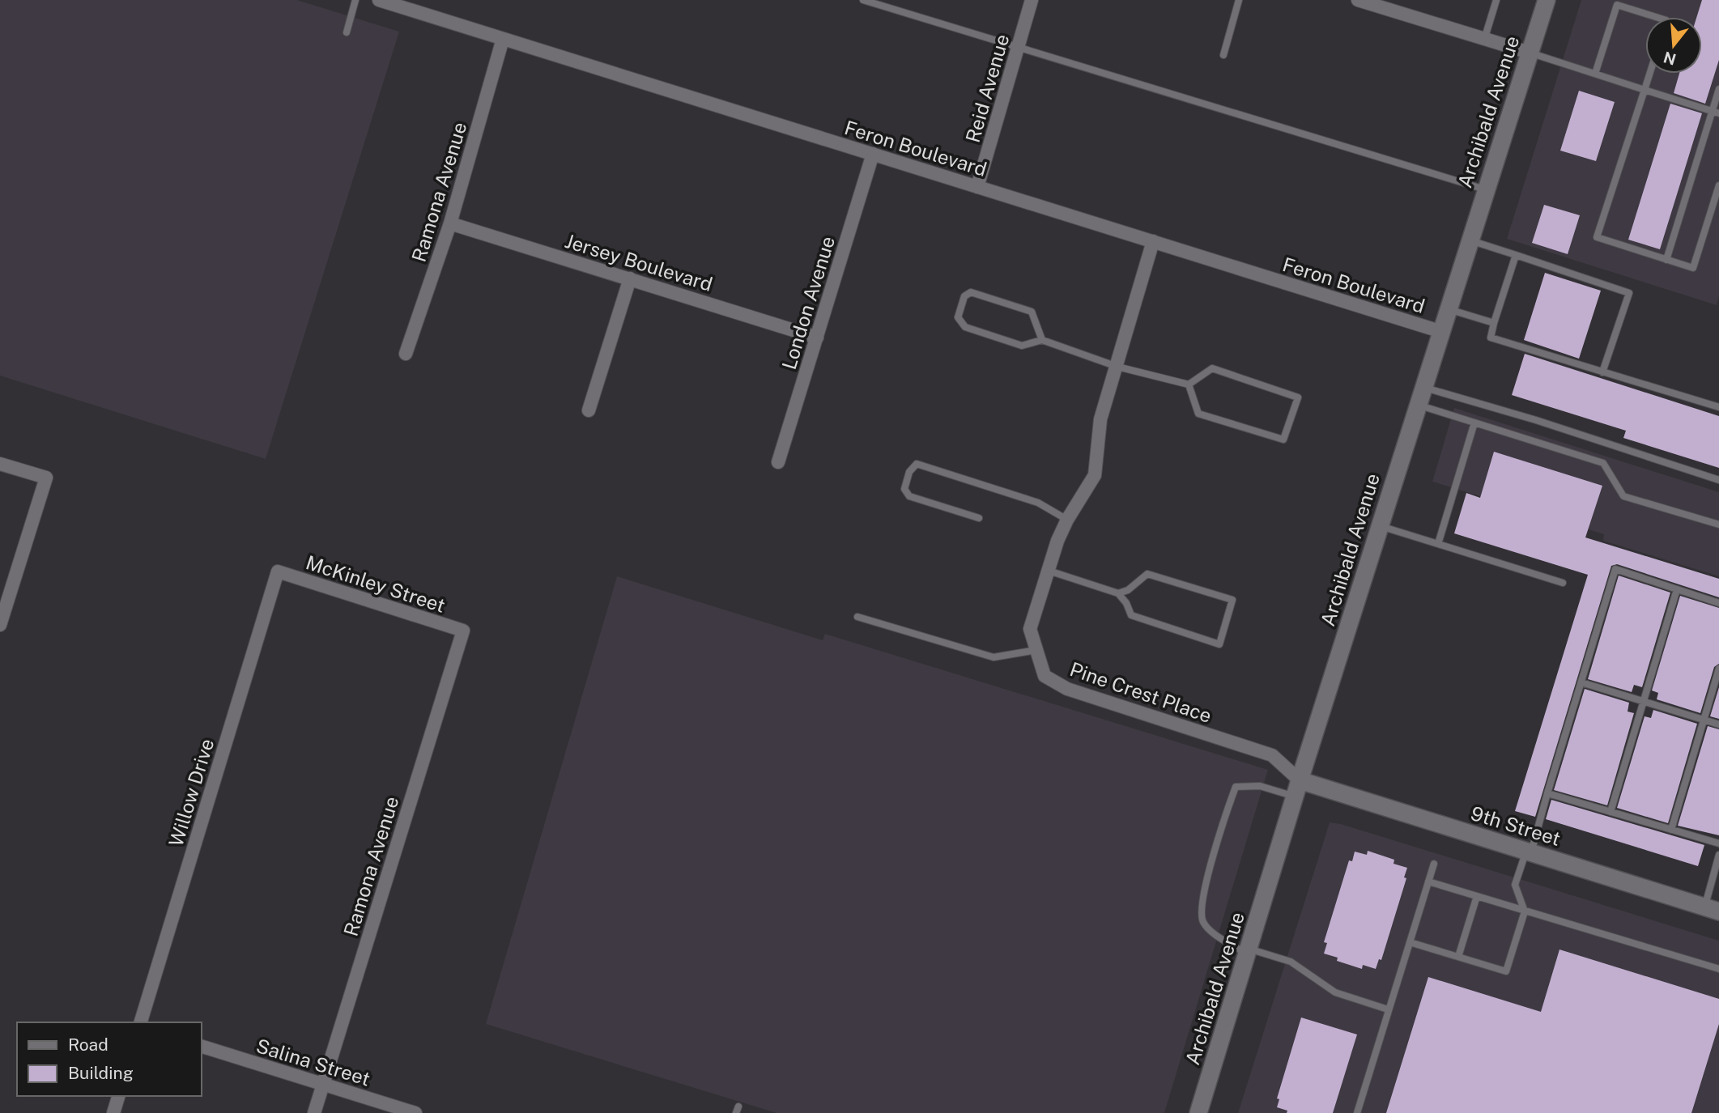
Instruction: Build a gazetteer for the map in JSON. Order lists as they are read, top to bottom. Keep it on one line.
{"streets":{"main road":["Archibald Avenue","9th Street"],"street":["Reid Avenue","Feron Boulevard","Ramona Avenue","Jersey Boulevard","London Avenue","McKinley Street","Pine Crest Place","Willow Drive","Salina Street"]},"crossings":[["Reid Avenue","Feron Boulevard"],["Archibald Avenue","Feron Boulevard"],["Archibald Avenue","Pine Crest Place"],["Archibald Avenue","9th Street"],["Feron Boulevard","Ramona Avenue"],["Feron Boulevard","London Avenue"],["Feron Boulevard","Pine Crest Place"],["Ramona Avenue","Jersey Boulevard"],["Ramona Avenue","McKinley Street"],["Ramona Avenue","Salina Street"],["Jersey Boulevard","London Avenue"],["McKinley Street","Willow Drive"],["Pine Crest Place","9th Street"]],"legend":["Road","Building"],"north":"bottom"}
